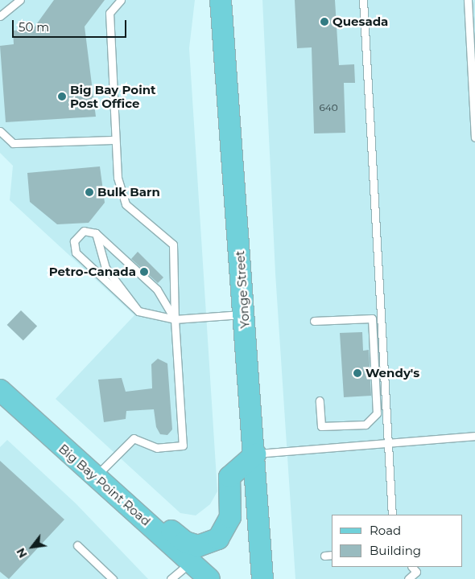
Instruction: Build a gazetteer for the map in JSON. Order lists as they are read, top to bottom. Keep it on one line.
{"streets":{"main road":["Yonge Street","Big Bay Point Road"]},"places":["Quesada","Big Bay Point Post Office","Bulk Barn","Petro-Canada","Wendy's"],"house_numbers":["640"],"legend":["Road","Building"],"scale_bar":"50 m","north":"bottom left"}
